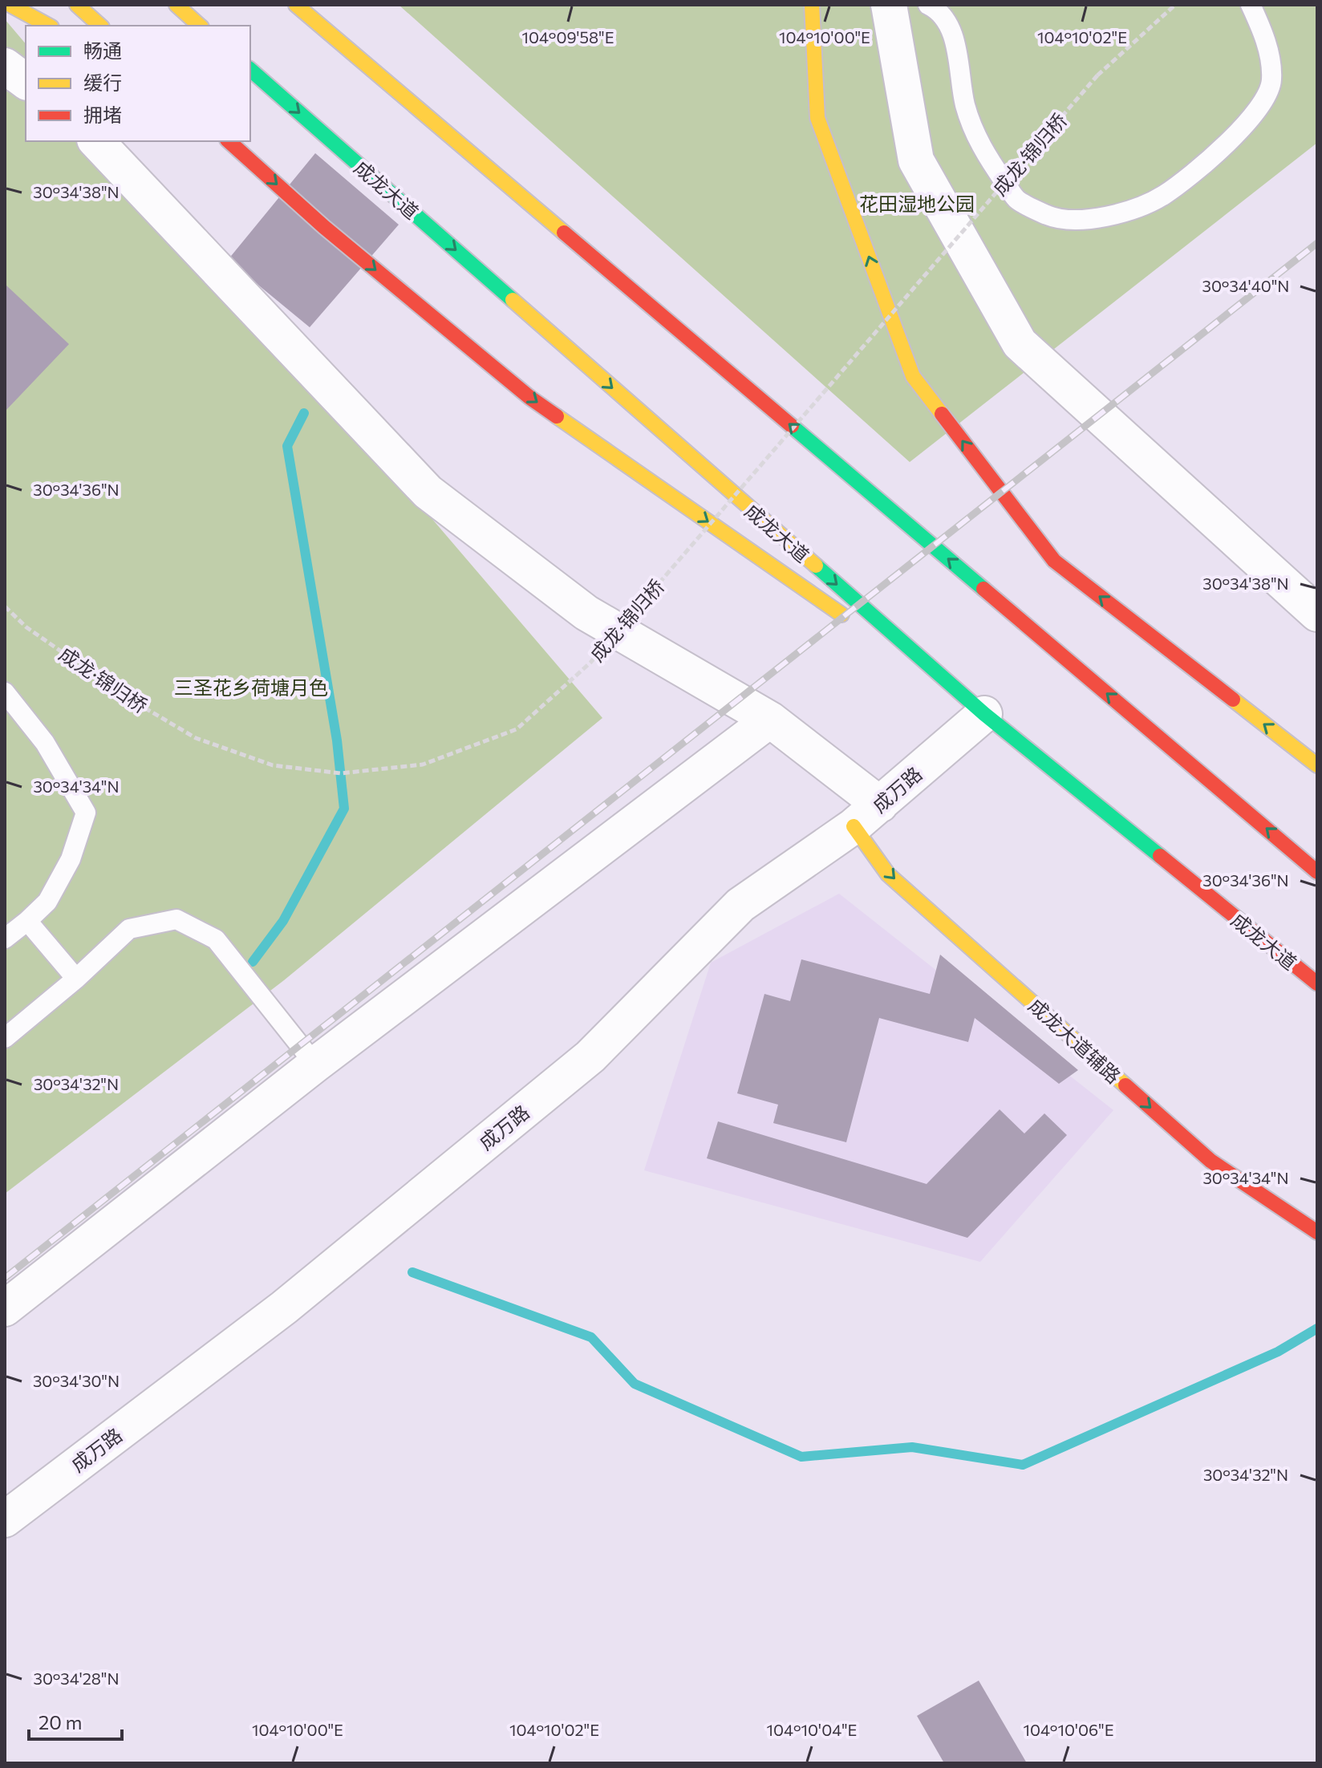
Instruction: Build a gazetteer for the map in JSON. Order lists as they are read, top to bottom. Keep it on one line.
{"streets":{"main road":["成龙大道","成龙大道辅路"],"street":["成万路"],"path":["成龙·锦归桥"]},"crossings":[["成龙大道","成万路"],["成万路","成龙大道辅路"]],"one_way":["成龙大道辅路"],"parks":["花田湿地公园","三圣花乡荷塘月色"],"legend":["畅通","缓行","拥堵"],"scale_bar":"20 m","coordinates":["104°09'58\"E","104°10'00\"E","104°10'02\"E","30°34'38\"N","30°34'40\"N","30°34'36\"N","30°34'34\"N","30°34'32\"N","30°34'30\"N","30°34'28\"N","104°10'04\"E","104°10'06\"E"]}
